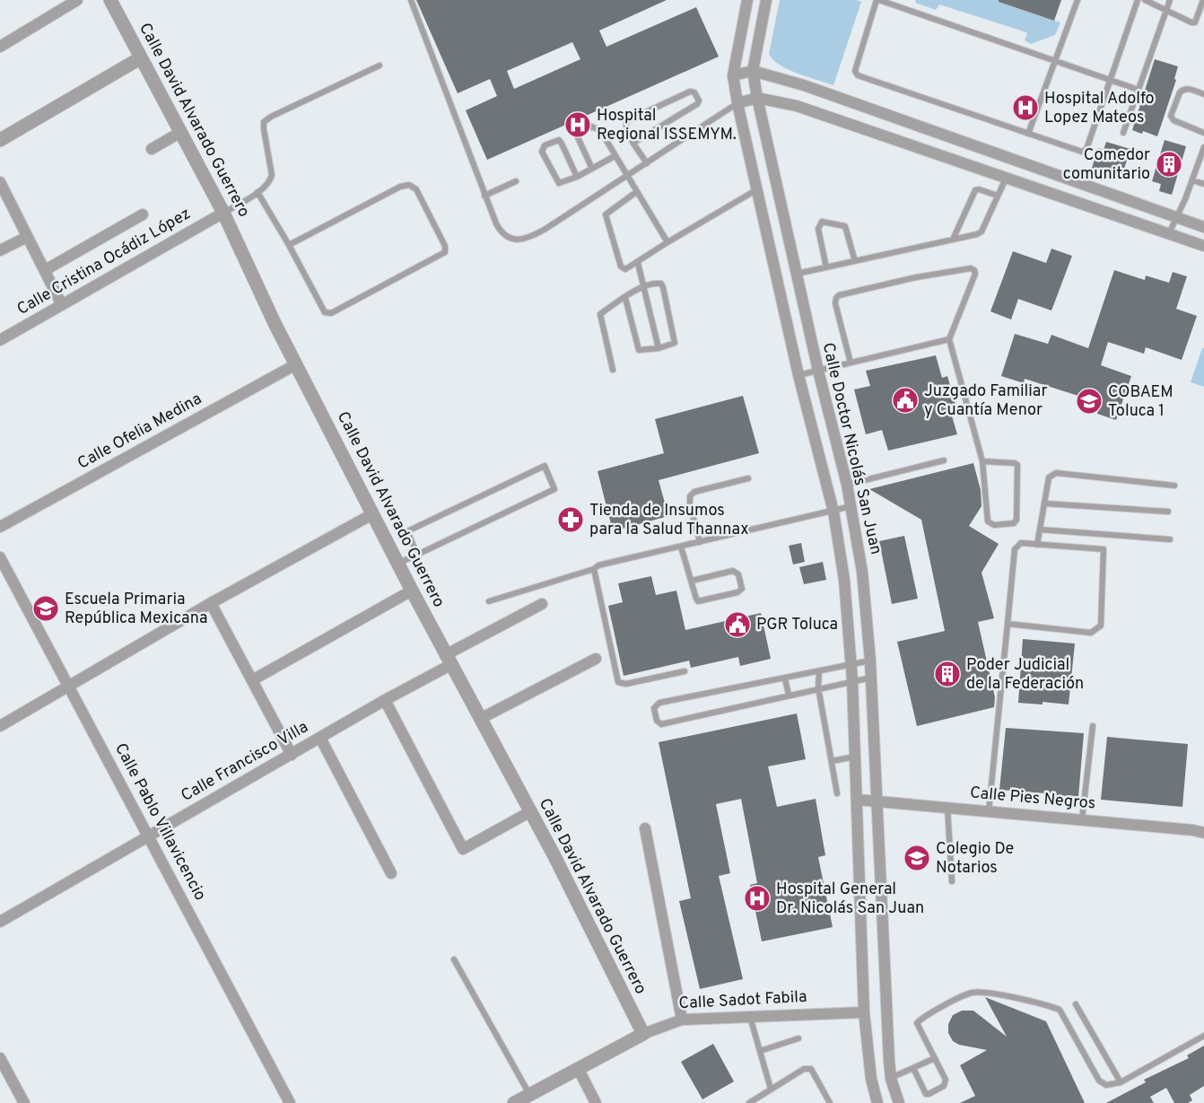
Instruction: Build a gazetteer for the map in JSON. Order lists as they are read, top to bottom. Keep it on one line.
{"streets":{"street":["Calle David Alvarado Guerrero","Calle Cristina Ocádiz López","Calle Ofelia Medina","Calle Doctor Nicolás San Juan","Calle Francisco Villa","Calle Pies Negros","Calle Pablo Villavicencio","Calle Sadot Fabila"]},"crossings":[["Calle David Alvarado Guerrero","Calle Cristina Ocádiz López"],["Calle David Alvarado Guerrero","Calle Ofelia Medina"],["Calle David Alvarado Guerrero","Calle Francisco Villa"],["Calle David Alvarado Guerrero","Calle Sadot Fabila"],["Calle Doctor Nicolás San Juan","Calle Pies Negros"],["Calle Doctor Nicolás San Juan","Calle Sadot Fabila"],["Calle Francisco Villa","Calle Pablo Villavicencio"]],"places":{"hospital":["Hospital Adolfo Lopez Mateos","Hospital Regional ISSEMYM.","Hospital General Dr. Nicolás San Juan"],"building":["Comedor comunitario","Poder Judicial de la Federación"],"public building":["Juzgado Familiar y Cuantía Menor","PGR Toluca"],"school or university":["COBAEM Toluca 1","Escuela Primaria República Mexicana","Colegio De Notarios"],"pharmacy":["Tienda de Insumos para la Salud Thannax"]}}
